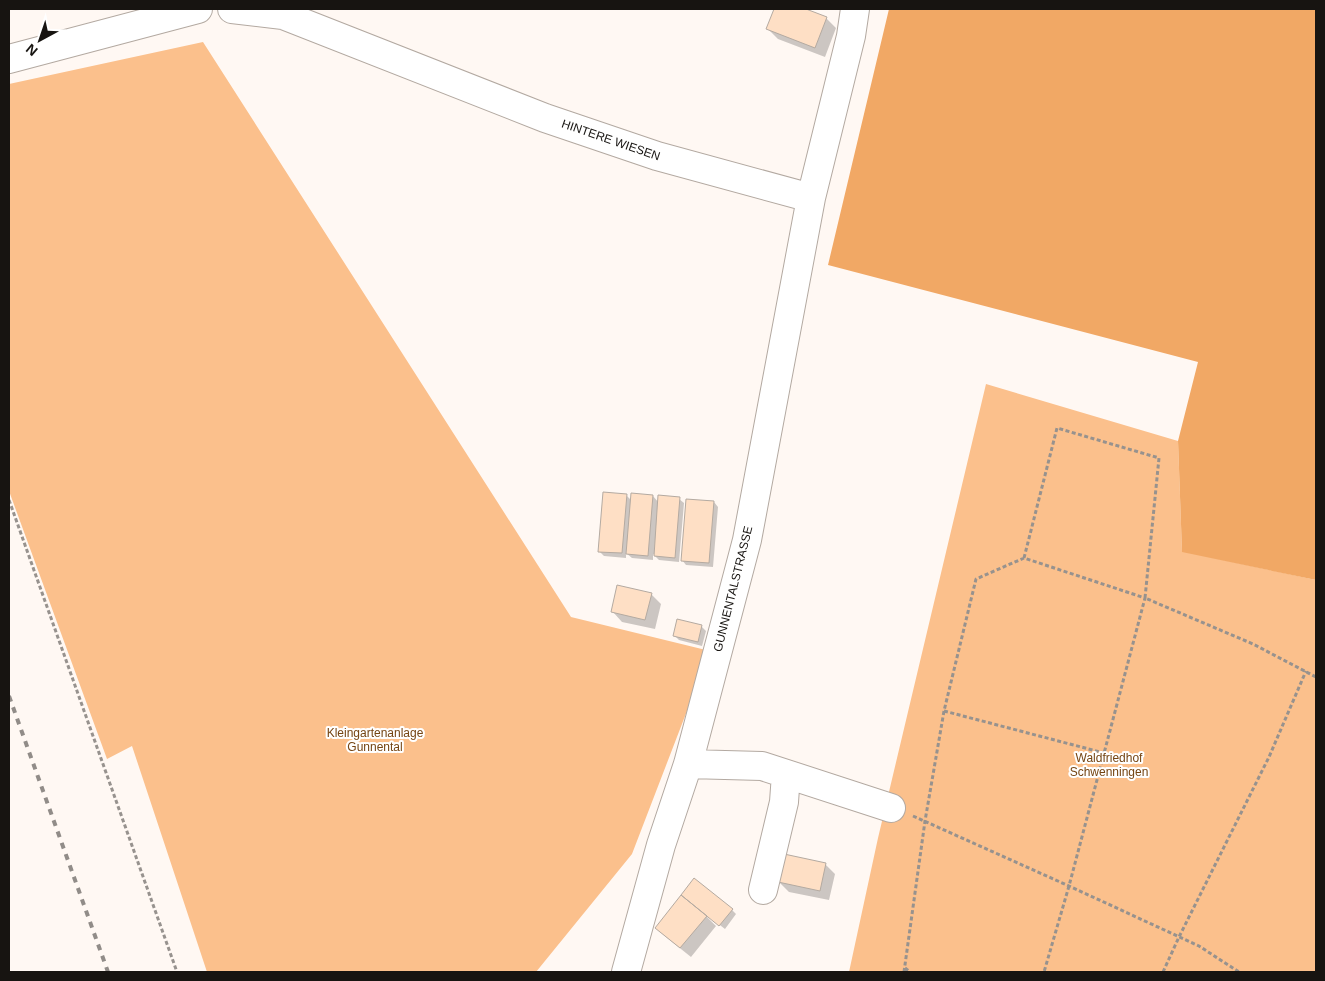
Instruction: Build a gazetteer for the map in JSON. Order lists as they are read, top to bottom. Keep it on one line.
{"streets":{"street":["HINTERE WIESEN","GUNNENTALSTRASSE"]},"crossings":[["HINTERE WIESEN","GUNNENTALSTRASSE"]],"parks":["Kleingartenanlage Gunnental","Waldfriedhof Schwenningen"],"north":"bottom left"}
